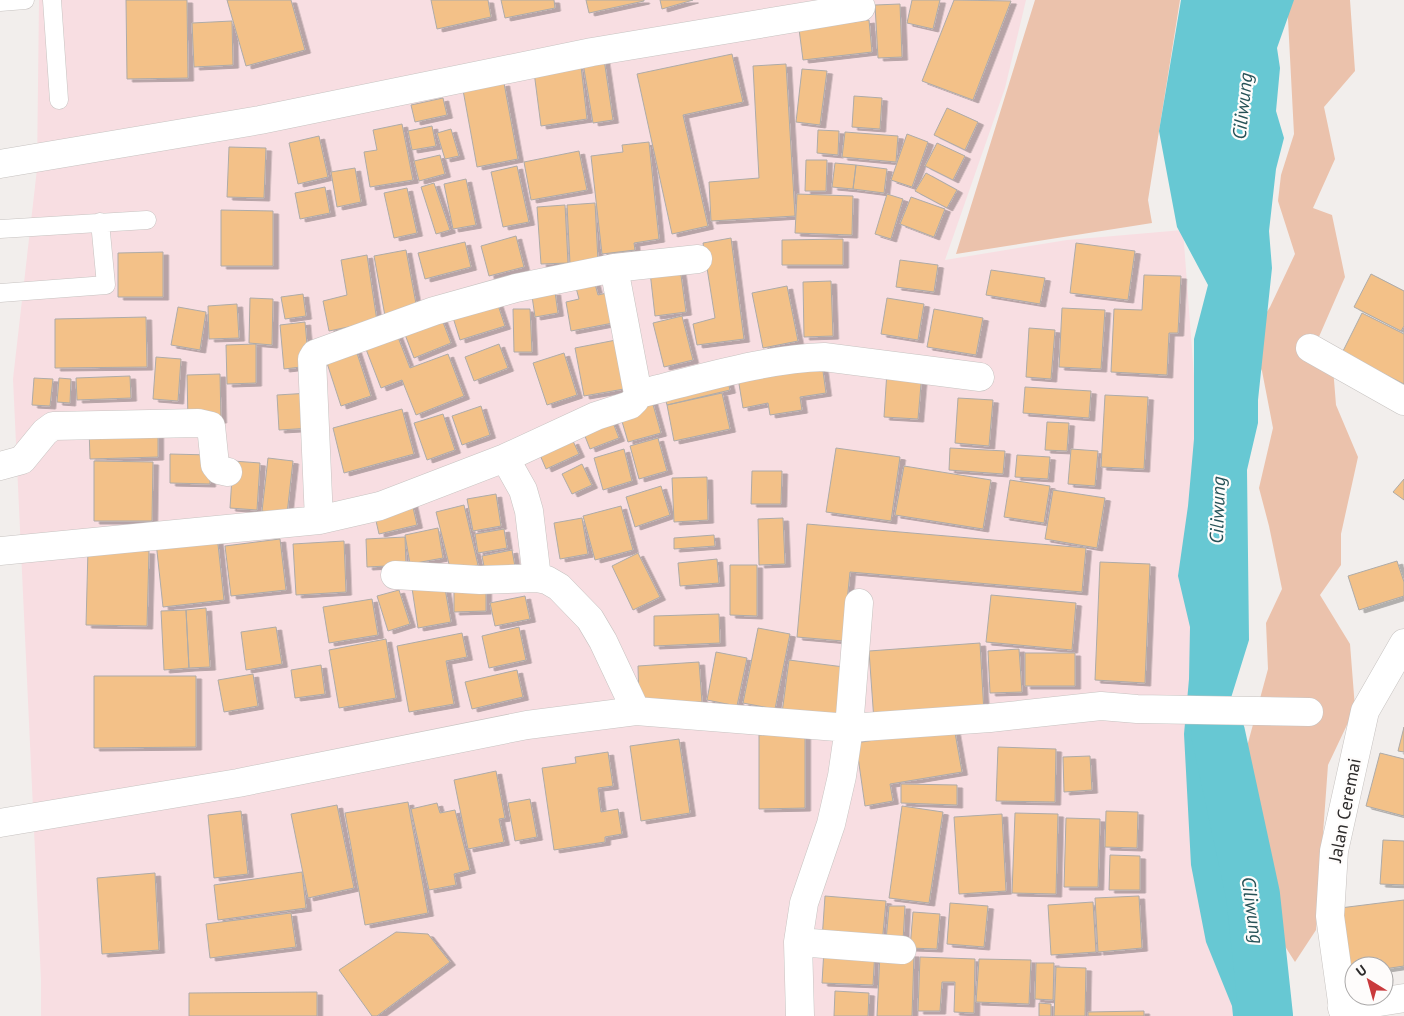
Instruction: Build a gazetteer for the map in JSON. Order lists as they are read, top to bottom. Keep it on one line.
{"streets":{"street":["Jalan Ceremai"]},"water":["Ciliwung"],"north":"top left"}
